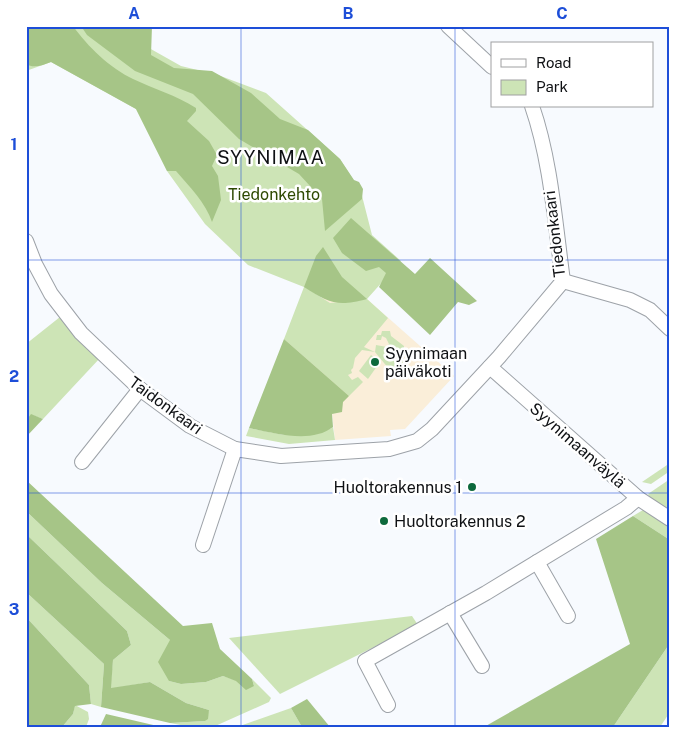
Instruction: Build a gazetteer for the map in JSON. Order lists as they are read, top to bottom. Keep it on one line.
{"streets":{"street":["Tiedonkaari","Taidonkaari","Syynimaanväylä"]},"crossings":[["Tiedonkaari","Taidonkaari"],["Tiedonkaari","Syynimaanväylä"],["Taidonkaari","Syynimaanväylä"]],"districts":["SYYNIMAA"],"parks":["Tiedonkehto"],"places":["Syynimaan päiväkoti","Huoltorakennus 1","Huoltorakennus 2"],"legend":["Road","Park"],"grid":{"columns":["A","B","C"],"rows":["1","2","3"]}}
